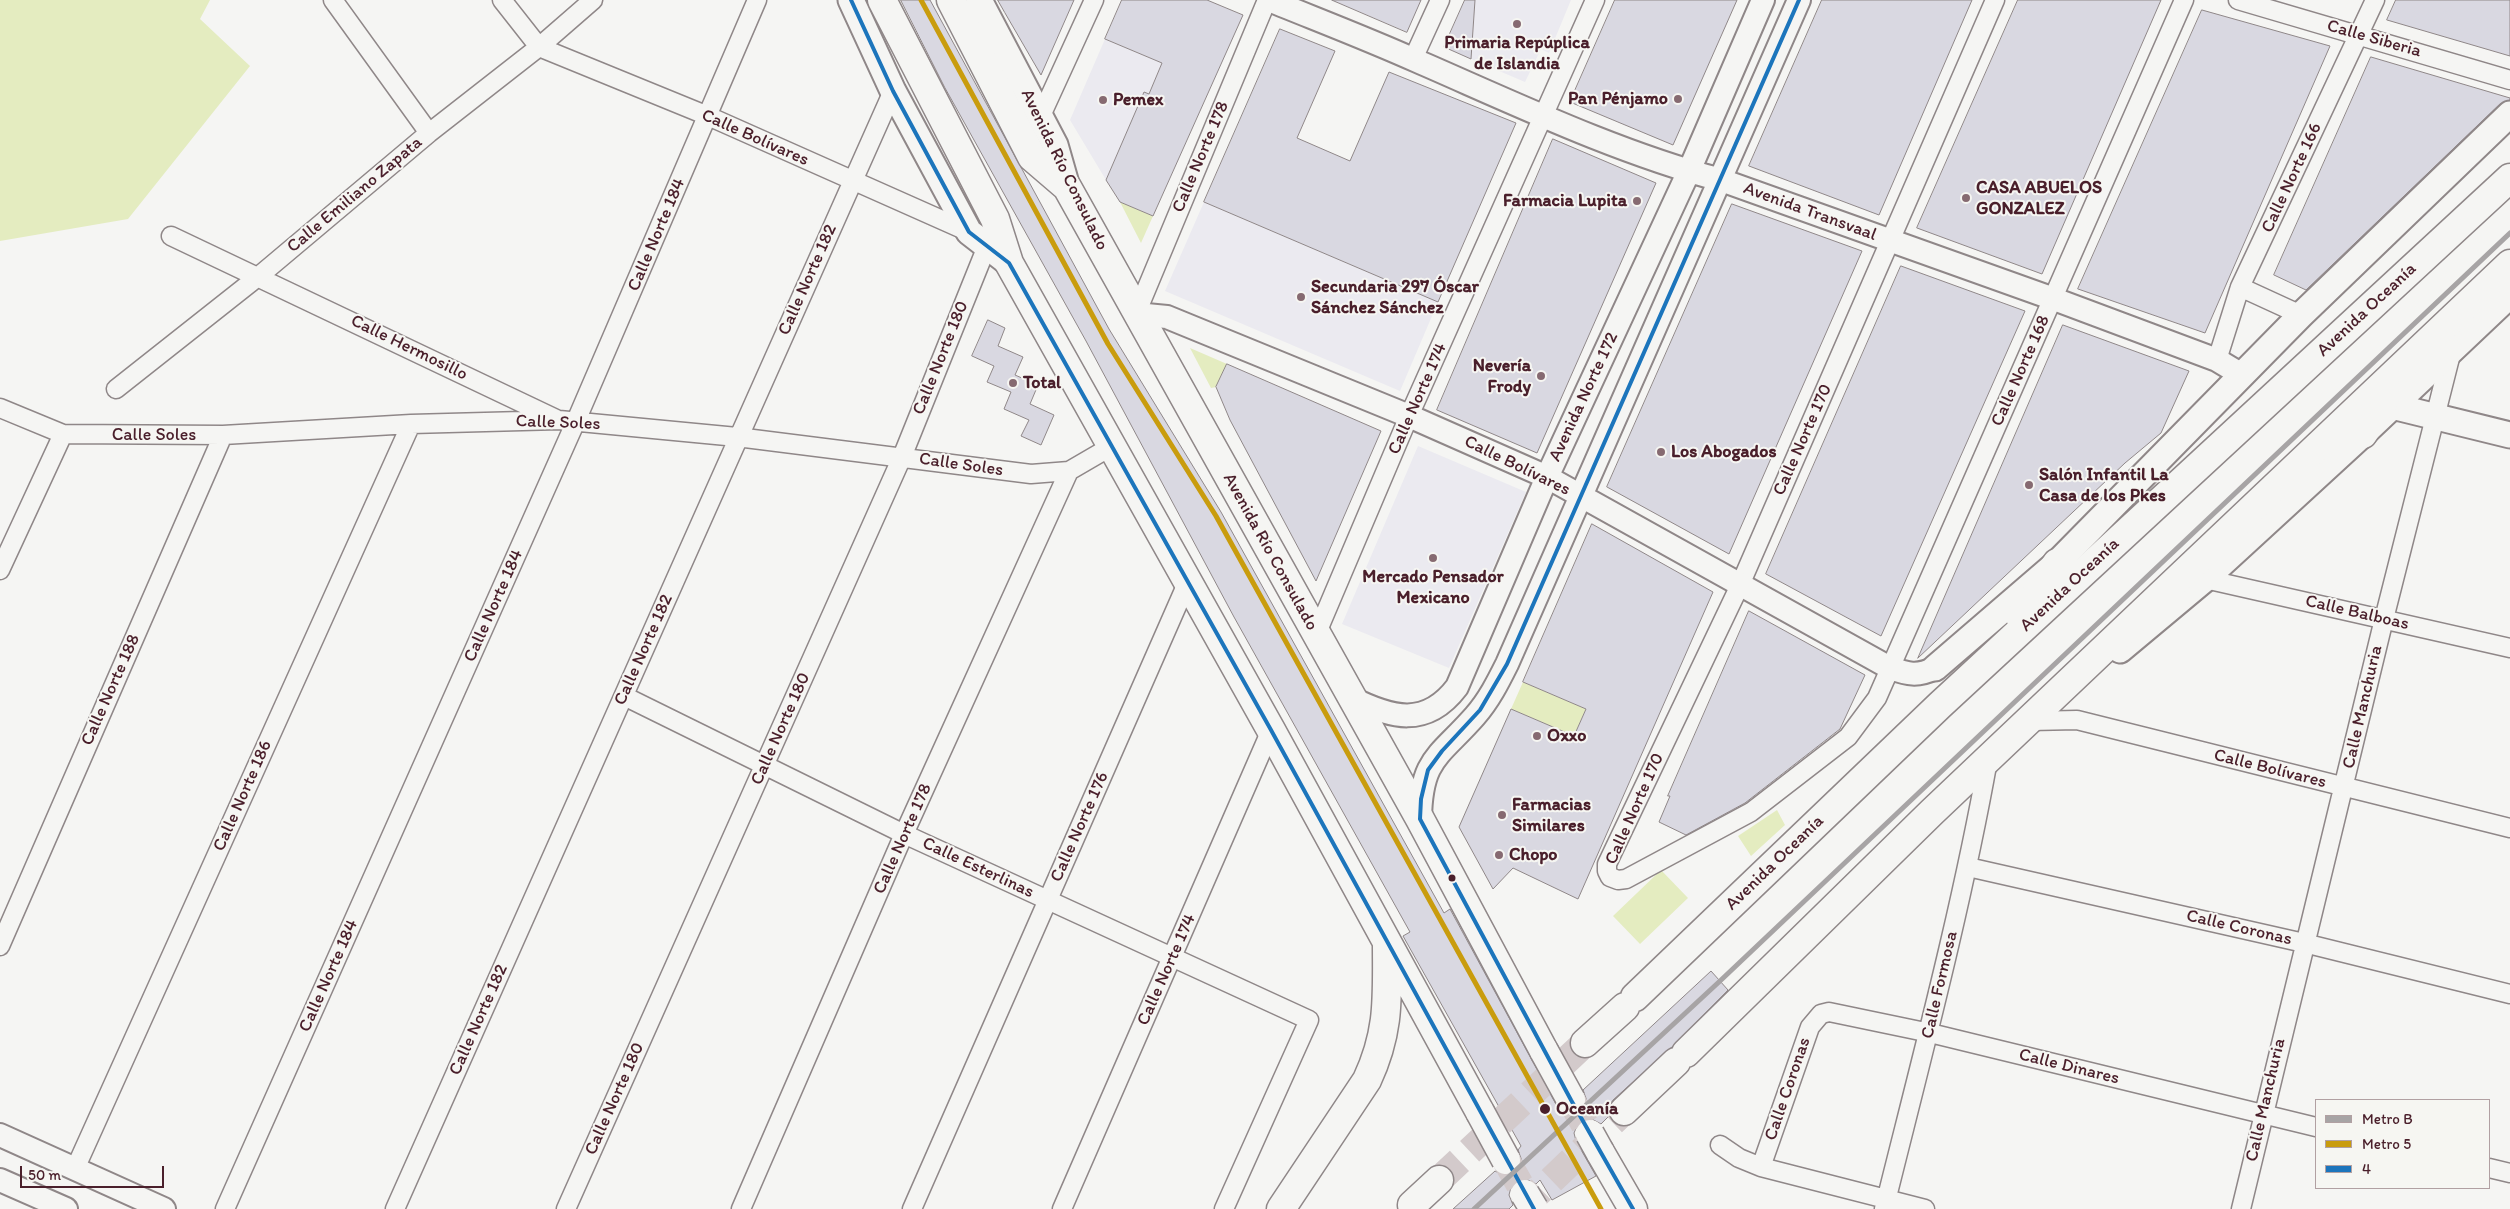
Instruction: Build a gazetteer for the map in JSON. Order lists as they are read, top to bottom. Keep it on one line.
{"streets":{"highway":["Avenida Río Consulado","Avenida Oceanía"],"street":["Calle Siberia","Calle Bolívares","Calle Norte 178","Calle Norte 166","Calle Emiliano Zapata","Avenida Transvaal","Calle Norte 184","Calle Norte 182","Calle Hermosillo","Calle Norte 180","Calle Norte 168","Avenida Norte 172","Calle Norte 174","Calle Soles","Calle Norte 170","Calle Balboas","Calle Norte 188","Calle Manchuria","Calle Norte 186","Calle Norte 176","Calle Esterlinas","Calle Coronas","Calle Formosa","Calle Dinares"]},"crossings":[["Calle Siberia","Calle Norte 166"],["Calle Bolívares","Calle Norte 178"],["Calle Bolívares","Avenida Río Consulado"],["Calle Bolívares","Calle Emiliano Zapata"],["Calle Bolívares","Calle Norte 184"],["Calle Bolívares","Calle Norte 182"],["Calle Bolívares","Avenida Oceanía"],["Calle Bolívares","Calle Norte 180"],["Calle Bolívares","Calle Norte 168"],["Calle Bolívares","Avenida Norte 172"],["Calle Bolívares","Calle Norte 174"],["Calle Bolívares","Calle Norte 170"],["Calle Bolívares","Calle Manchuria"],["Calle Norte 178","Avenida Río Consulado"],["Calle Norte 178","Avenida Transvaal"],["Calle Norte 178","Calle Soles"],["Calle Norte 178","Calle Esterlinas"],["Avenida Río Consulado","Avenida Norte 172"],["Avenida Río Consulado","Calle Norte 174"],["Calle Norte 166","Avenida Transvaal"],["Calle Emiliano Zapata","Calle Hermosillo"],["Avenida Transvaal","Avenida Oceanía"],["Avenida Transvaal","Calle Norte 168"],["Avenida Transvaal","Avenida Norte 172"],["Avenida Transvaal","Calle Norte 174"],["Avenida Transvaal","Calle Norte 170"],["Calle Norte 184","Calle Hermosillo"],["Calle Norte 184","Calle Soles"],["Calle Norte 182","Calle Soles"],["Calle Norte 182","Calle Esterlinas"],["Calle Hermosillo","Calle Soles"],["Calle Norte 180","Calle Soles"],["Calle Norte 180","Calle Esterlinas"],["Calle Norte 168","Calle Norte 170"],["Calle Norte 174","Calle Esterlinas"],["Calle Soles","Calle Norte 188"],["Calle Soles","Calle Norte 186"],["Calle Balboas","Calle Manchuria"],["Calle Manchuria","Calle Coronas"],["Calle Manchuria","Calle Dinares"],["Calle Norte 176","Calle Esterlinas"],["Calle Coronas","Calle Formosa"],["Calle Coronas","Calle Dinares"],["Calle Formosa","Calle Dinares"]],"places":["Primaria Repúplica de Islandia","Pan Pénjamo","Pemex","CASA ABUELOS GONZALEZ","Farmacia Lupita","Secundaria 297 Óscar Sánchez Sánchez","Nevería Frody","Total","Los Abogados","Salón Infantil La Casa de los Pkes","Mercado Pensador Mexicano","Oxxo","Farmacias Similares","Chopo","Oceanía"],"lines":["metro line 5","transit line 4","metro line B"],"legend":["Metro B","Metro 5","4"],"scale_bar":"50 m"}
